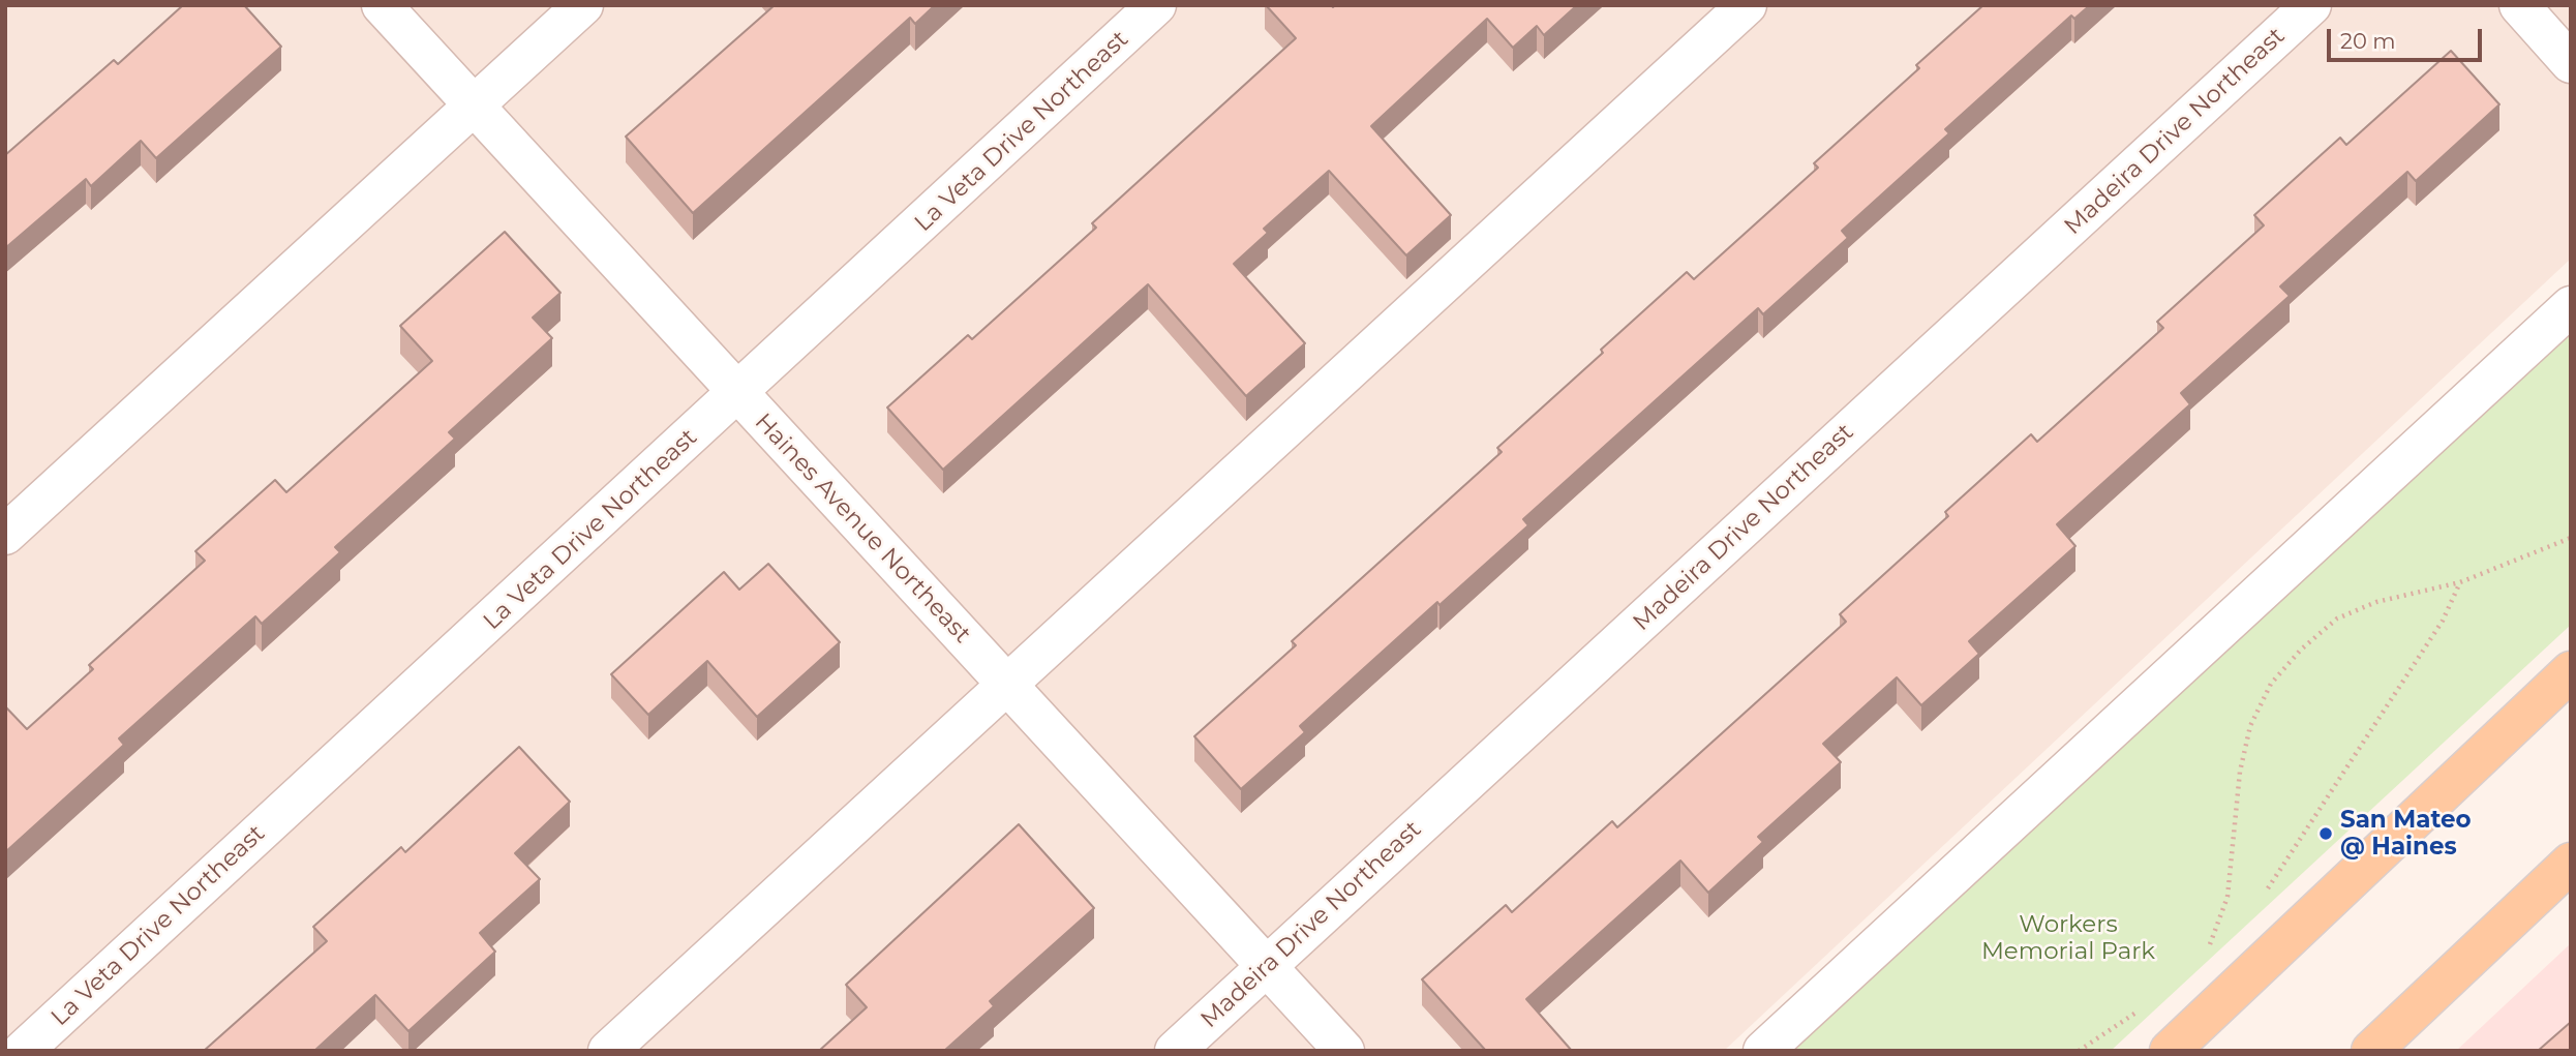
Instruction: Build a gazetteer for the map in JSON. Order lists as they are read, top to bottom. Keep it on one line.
{"streets":{"street":["La Veta Drive Northeast","Madeira Drive Northeast","Haines Avenue Northeast"]},"crossings":[["La Veta Drive Northeast","Haines Avenue Northeast"],["Madeira Drive Northeast","Haines Avenue Northeast"]],"parks":["Workers Memorial Park"],"places":["San Mateo @ Haines"],"scale_bar":"20 m"}
